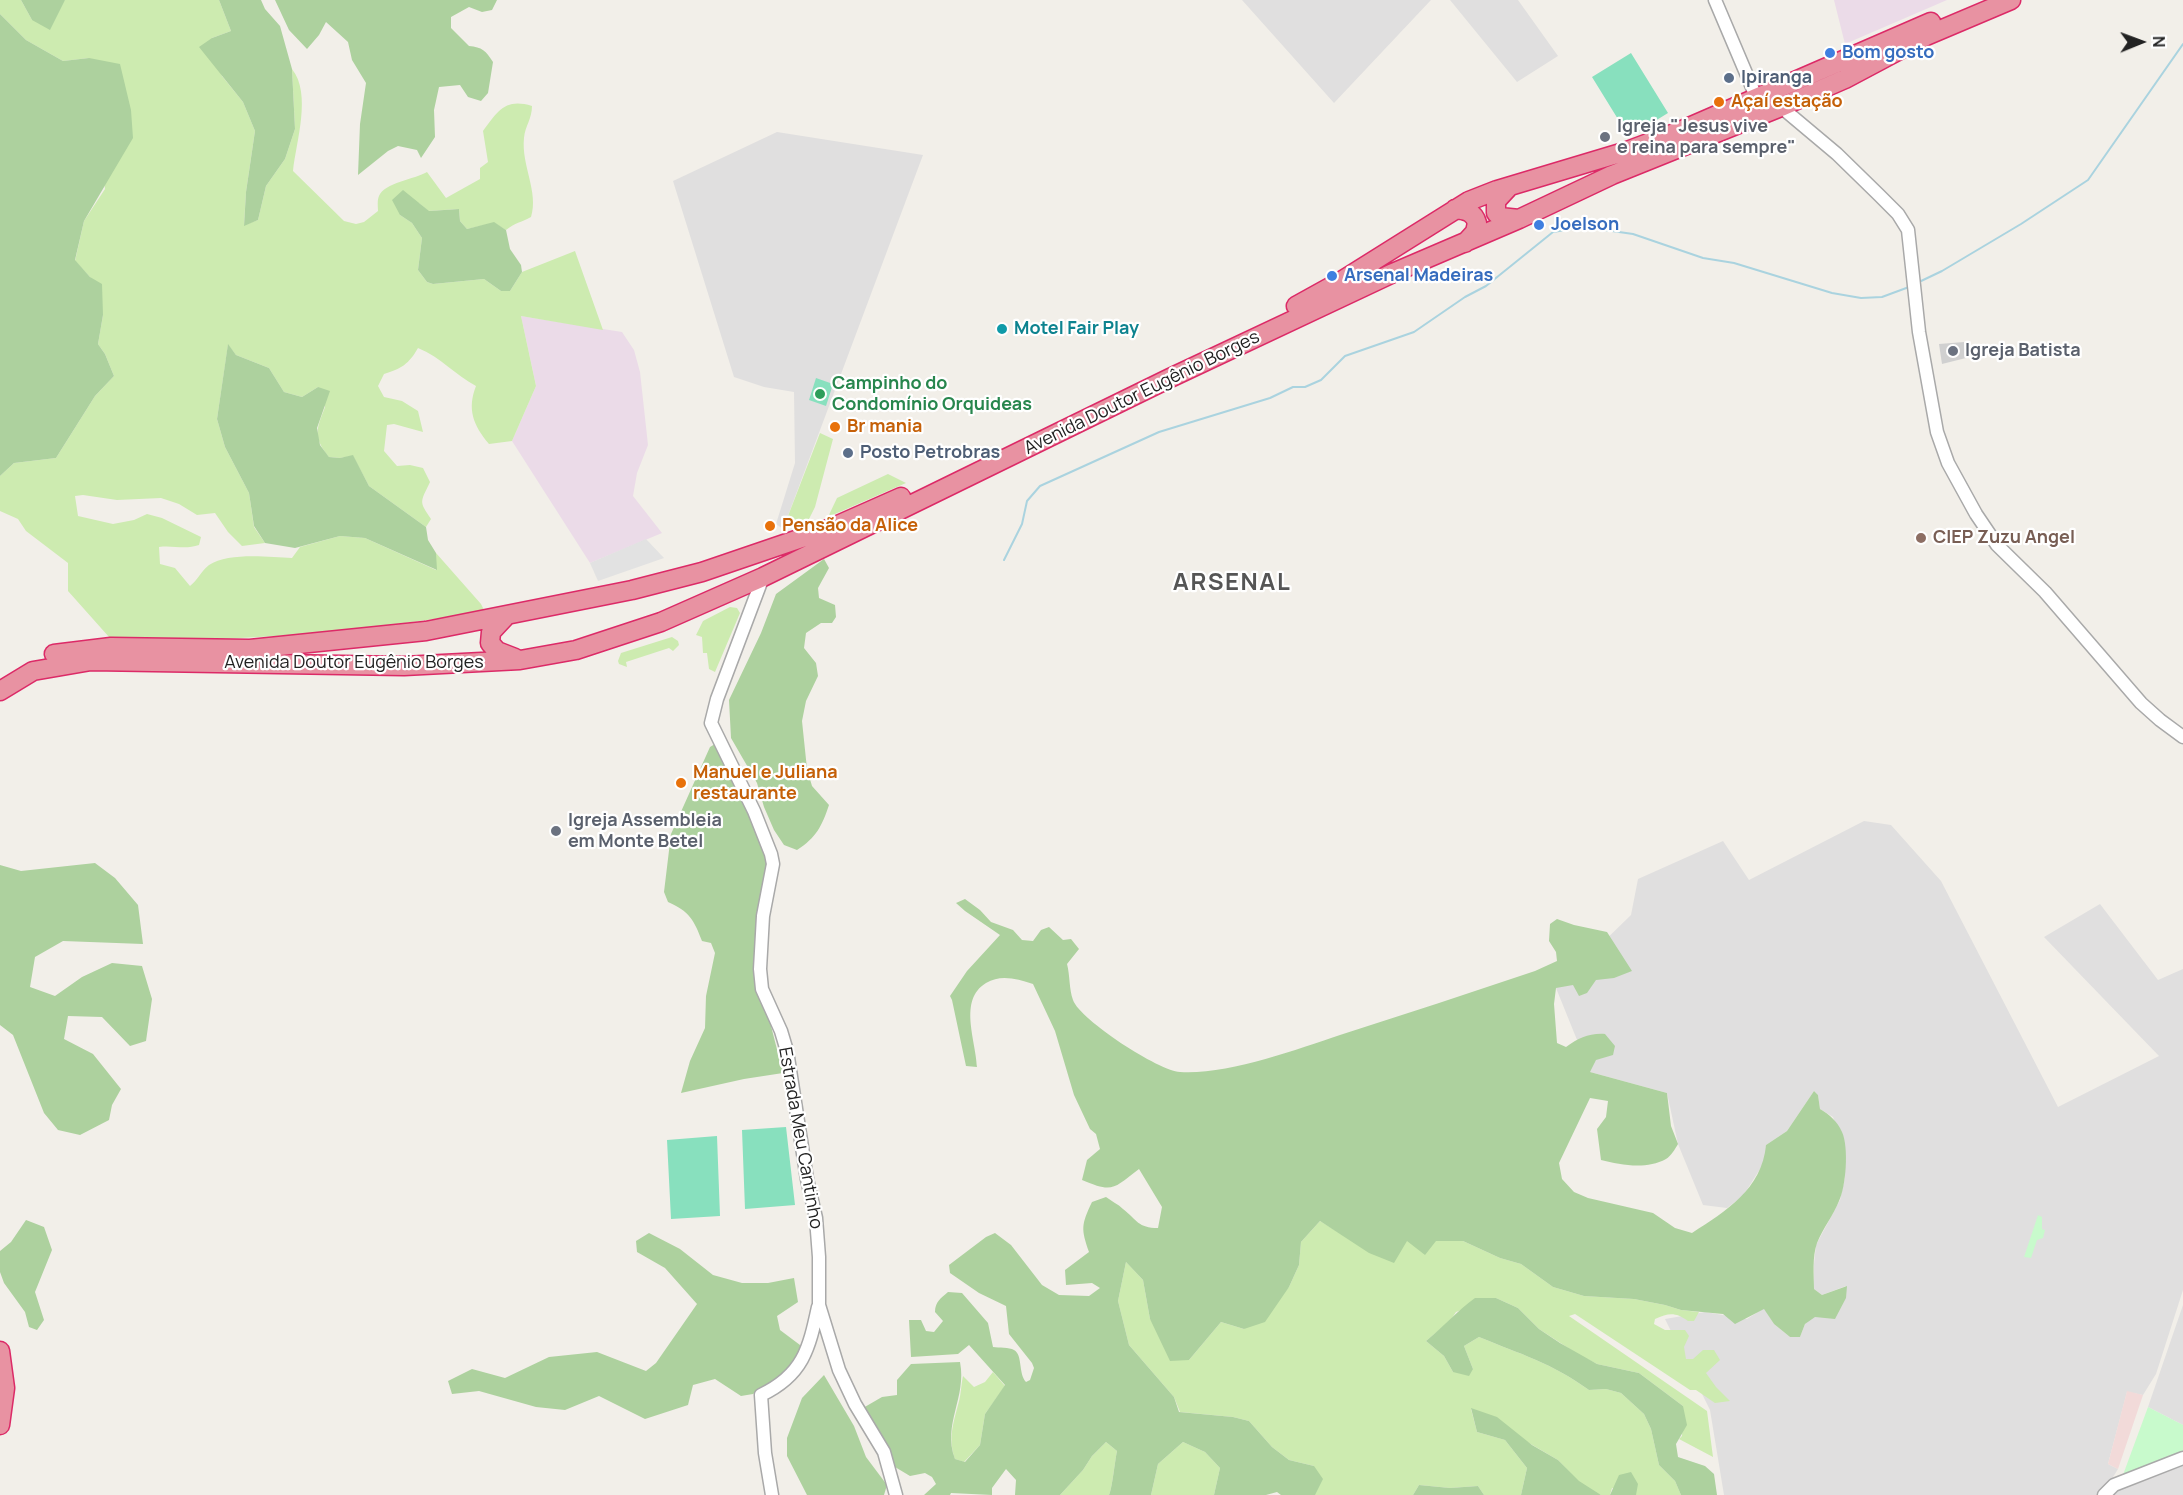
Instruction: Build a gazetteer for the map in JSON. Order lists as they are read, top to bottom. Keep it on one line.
{"streets":{"highway":["Avenida Doutor Eugênio Borges"],"street":["Estrada Meu Cantinho"]},"crossings":[["Avenida Doutor Eugênio Borges","Estrada Meu Cantinho"]],"districts":["ARSENAL"],"places":["Bom gosto","Ipiranga","Açaí estação","Igreja \"Jesus vive e reina para sempre\"","Joelson","Arsenal Madeiras","Motel Fair Play","Igreja Batista","Campinho do Condomínio Orquideas","Br mania","Posto Petrobras","Pensão da Alice","CIEP Zuzu Angel","Manuel e Juliana restaurante","Igreja Assembleia em Monte Betel"],"north":"right"}
